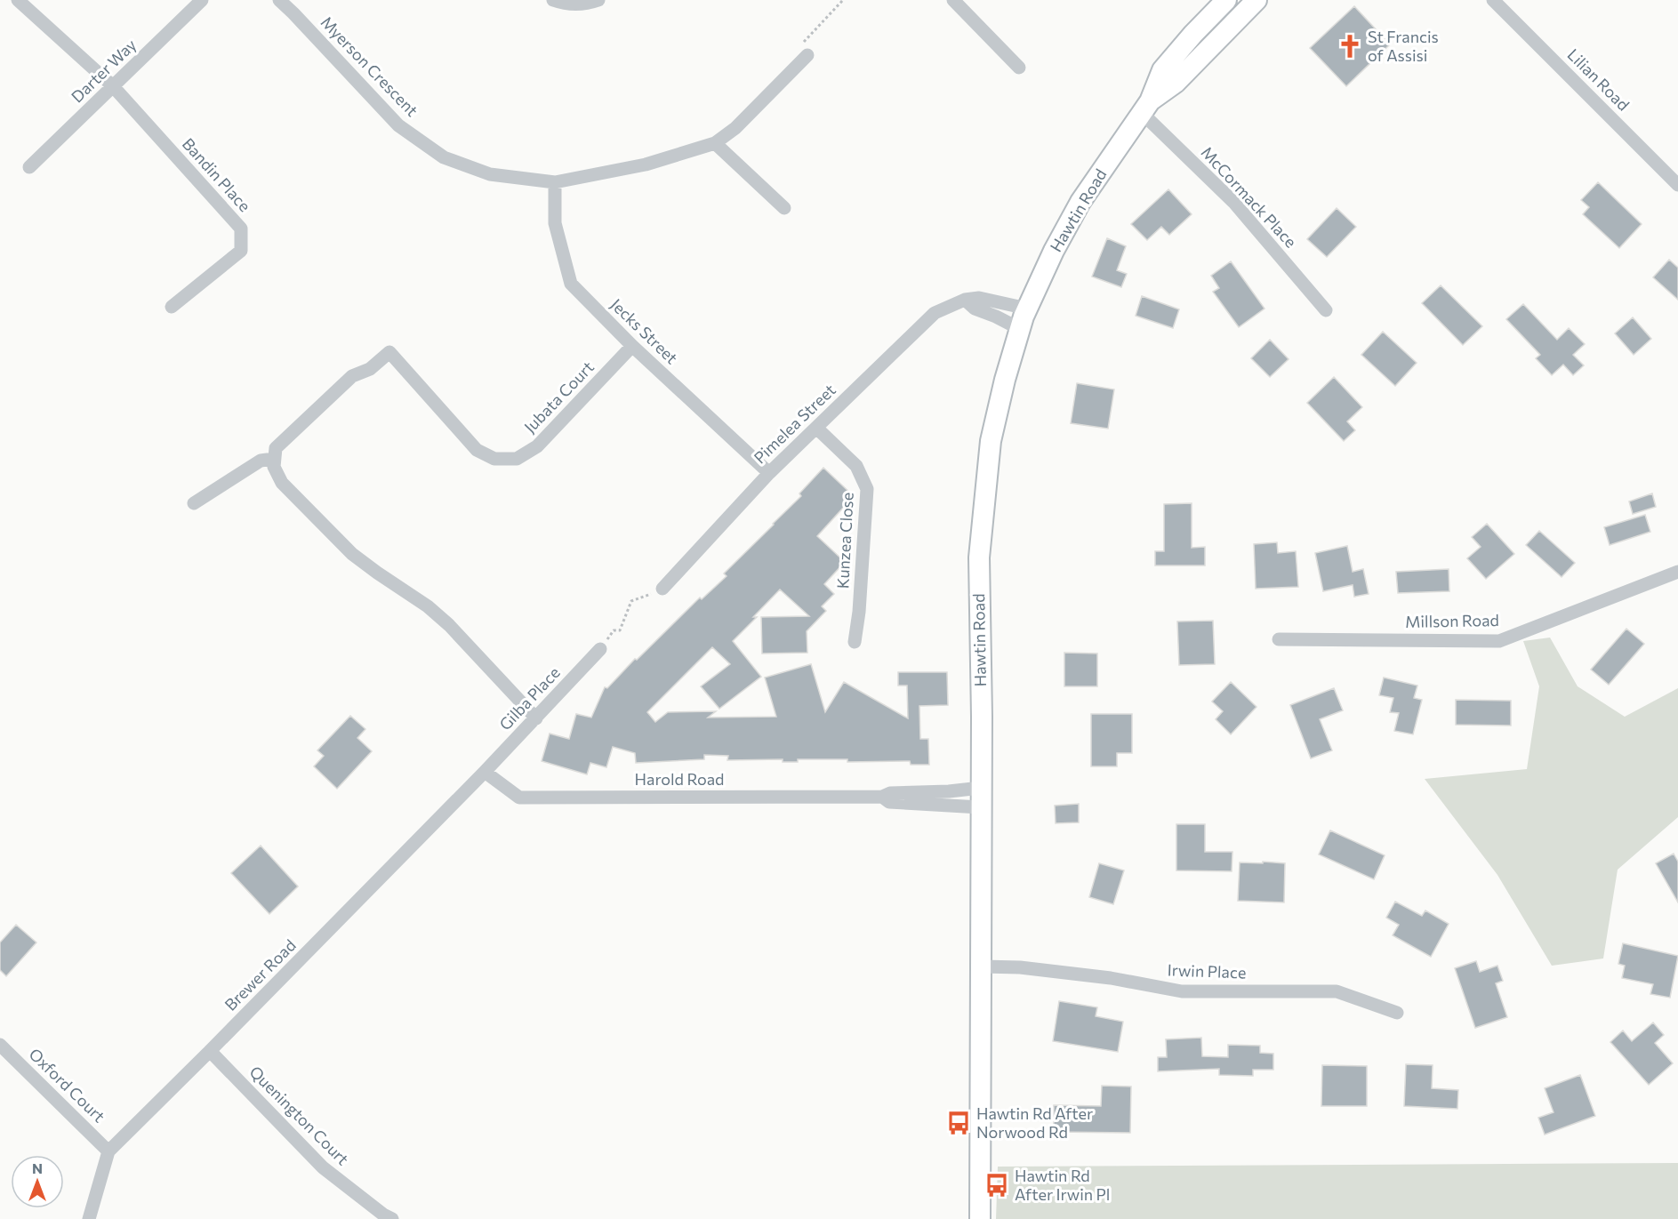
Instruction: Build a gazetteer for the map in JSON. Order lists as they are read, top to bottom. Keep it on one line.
{"streets":{"main road":["Hawtin Road"],"street":["Myerson Crescent","Darter Way","Lilian Road","Bandin Place","McCormack Place","Jecks Street","Jubata Court","Pimelea Street","Kunzea Close","Millson Road","Gilba Place","Harold Road","Irwin Place","Brewer Road","Oxford Court","Quenington Court"]},"crossings":[["Myerson Crescent","Jecks Street"],["Darter Way","Bandin Place"],["McCormack Place","Hawtin Road"],["Hawtin Road","Pimelea Street"],["Hawtin Road","Harold Road"],["Hawtin Road","Irwin Place"],["Jecks Street","Jubata Court"],["Jecks Street","Pimelea Street"],["Pimelea Street","Kunzea Close"],["Gilba Place","Harold Road"],["Gilba Place","Brewer Road"],["Harold Road","Brewer Road"],["Brewer Road","Oxford Court"],["Brewer Road","Quenington Court"]],"places":{"church":["St Francis of Assisi"],"bus stop":["Hawtin Rd After Norwood Rd","Hawtin Rd After Irwin Pl"]},"north":"top"}
